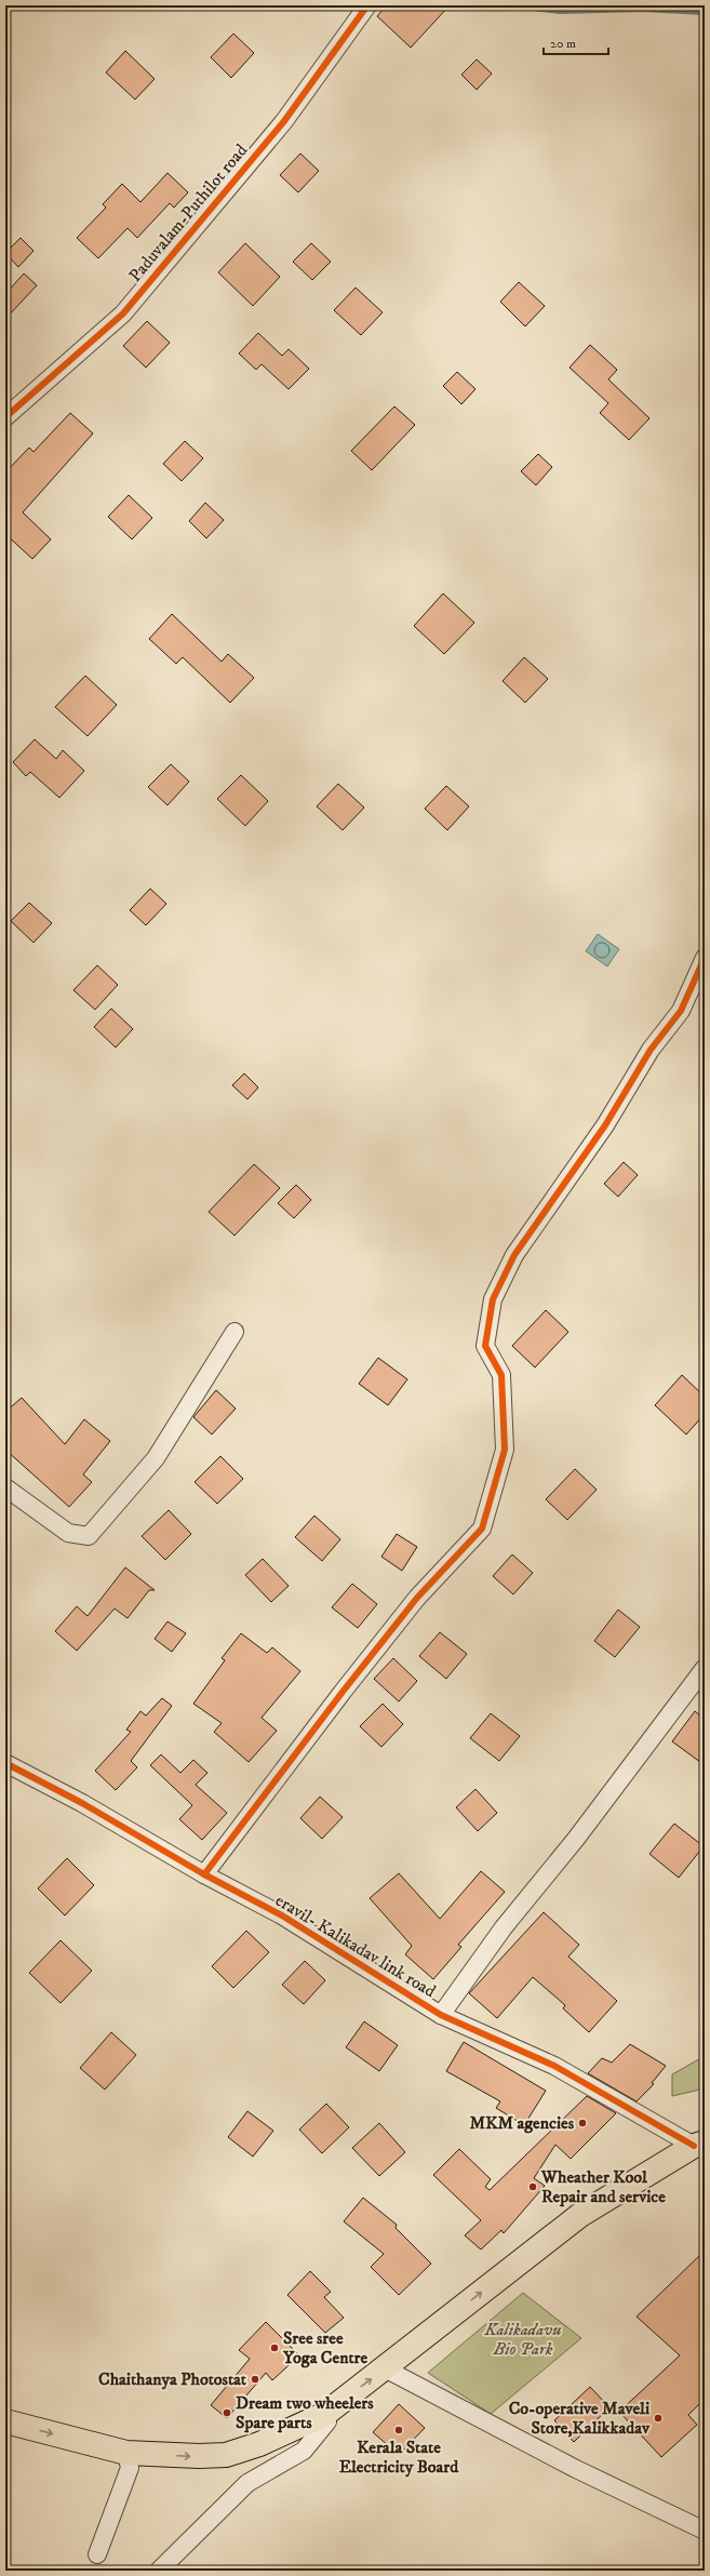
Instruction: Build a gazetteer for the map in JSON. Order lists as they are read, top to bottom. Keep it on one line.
{"streets":{"street":["Paduvalam-Puthilot road","eravil- Kalikadav link road"]},"parks":["Kalikadavu Bio Park"],"places":["MKM agencies","Wheather Kool Repair and service","Sree sree Yoga Centre","Chaithanya Photostat","Dream two wheelers Spare parts","Co-operative Maveli Store,Kalikkadav","Kerala State Electricity Board"],"scale_bar":"20 m"}
